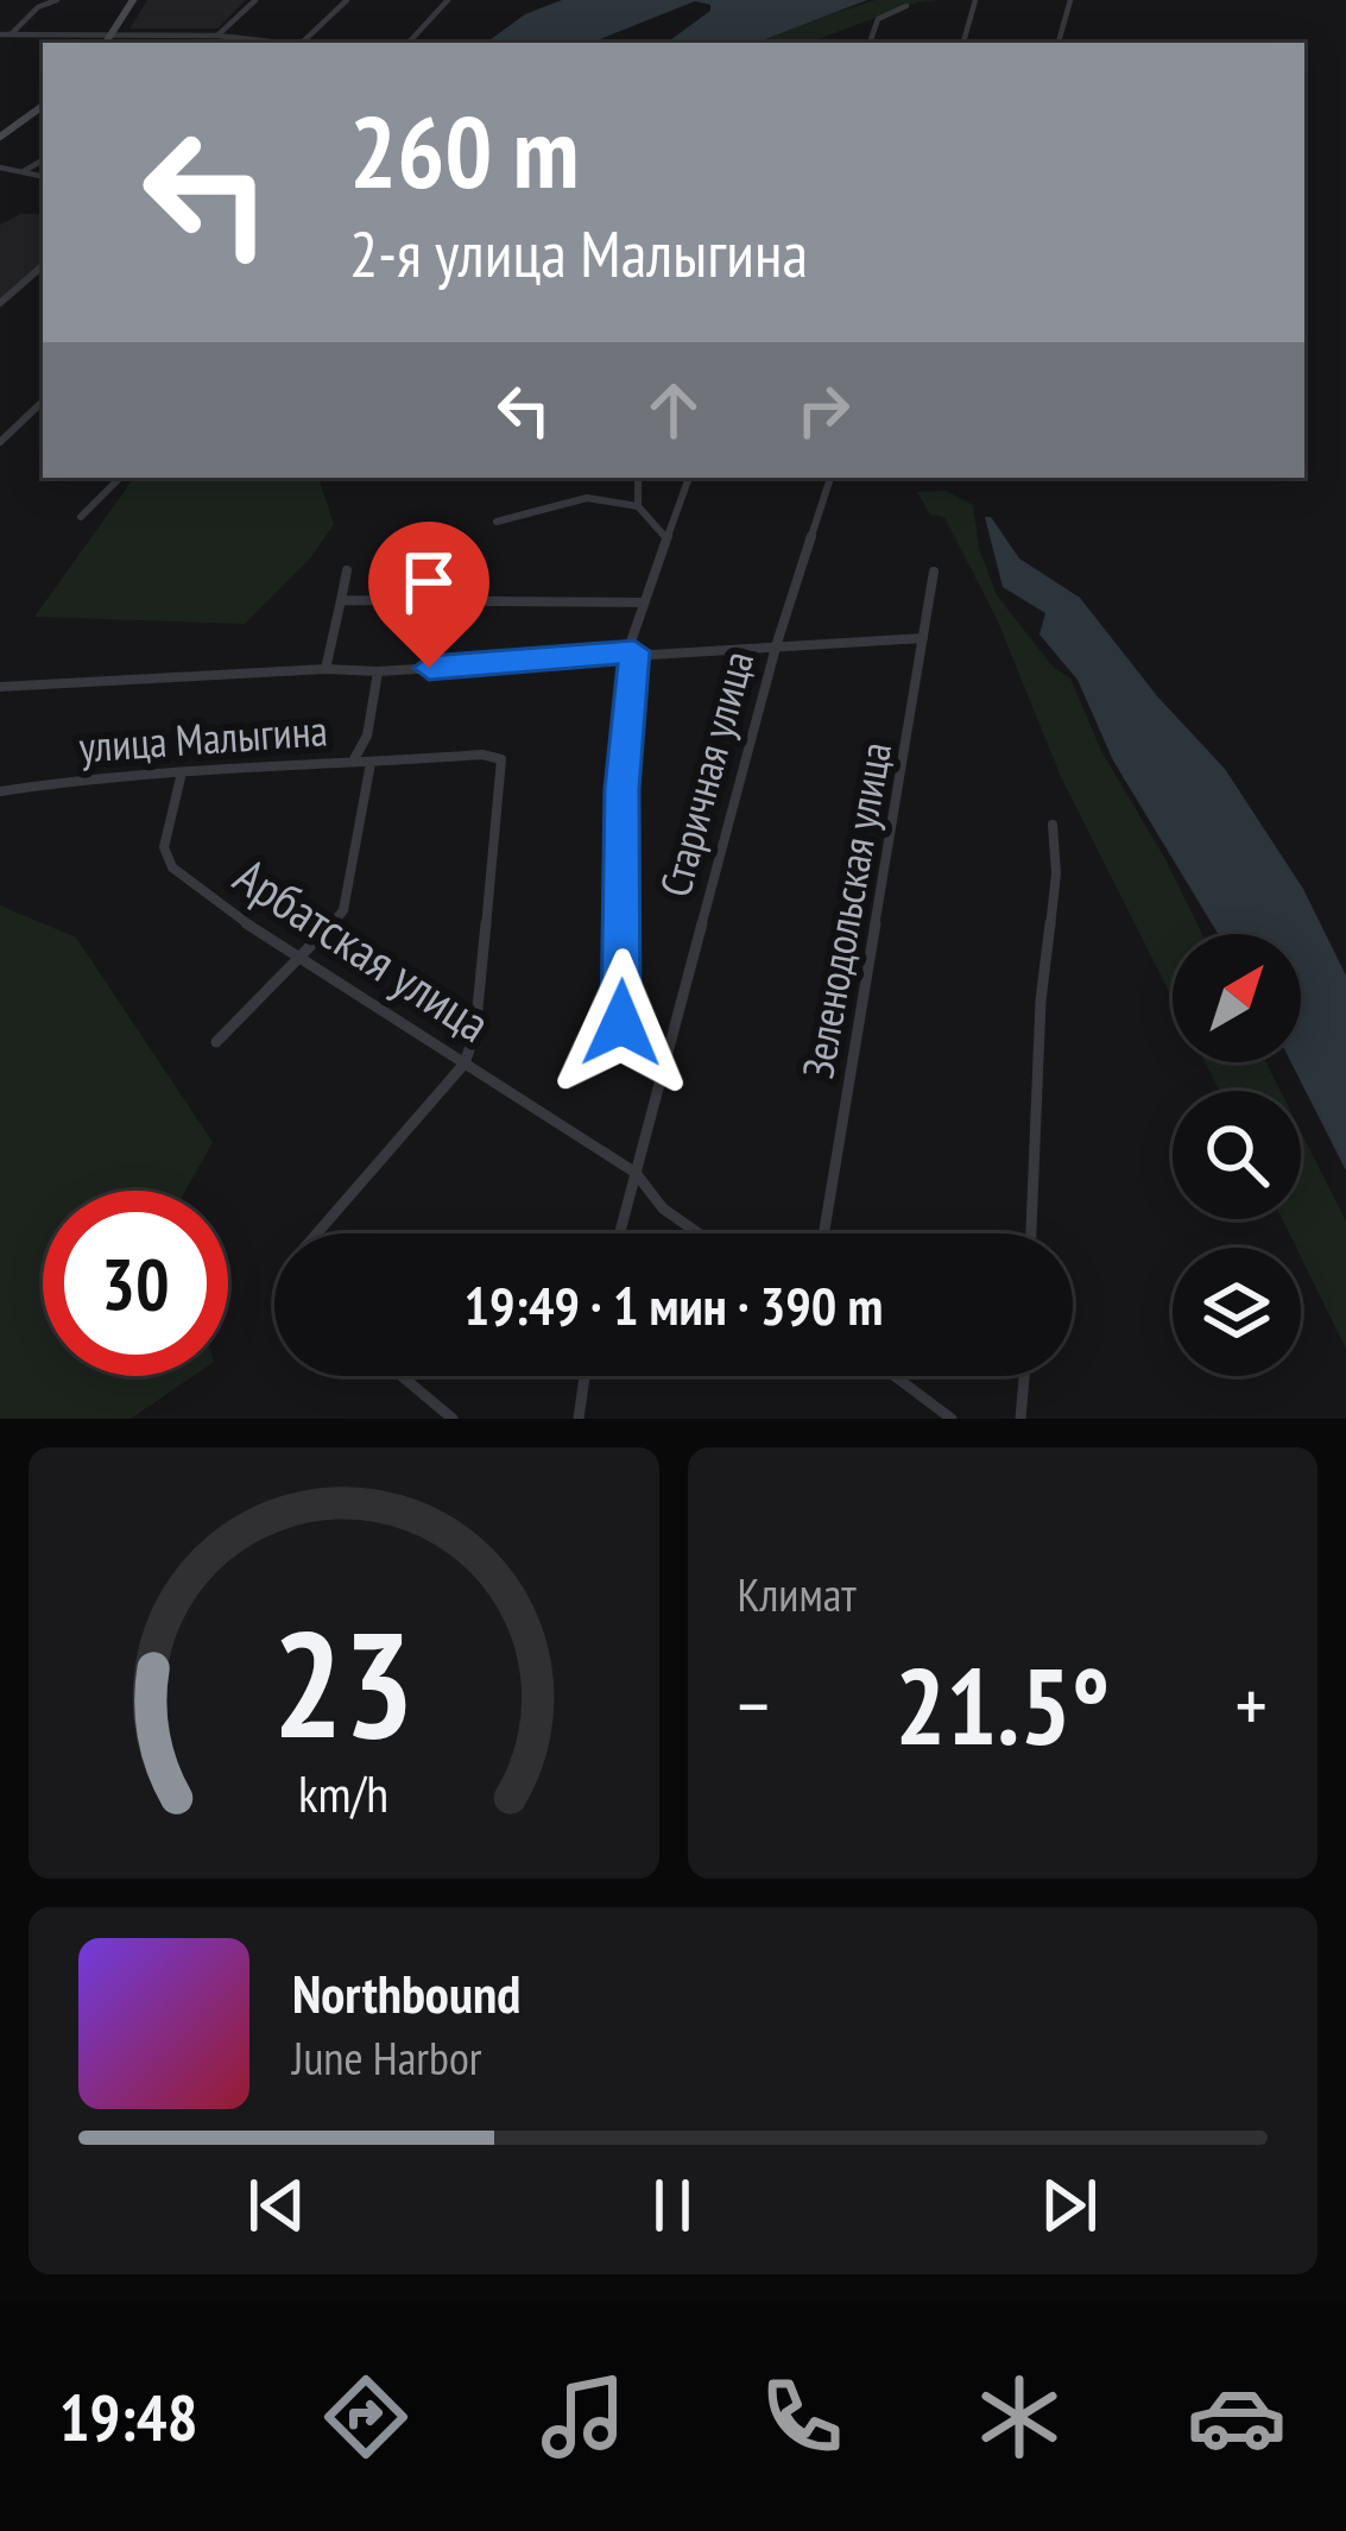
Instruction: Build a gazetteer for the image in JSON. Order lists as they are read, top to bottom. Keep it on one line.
{"streets":{"street":["улица Малыгина","Старичная улица","Зеленодольская улица","Арбатская улица"]},"crossings":[["улица Малыгина","Арбатская улица"],["Старичная улица","Арбатская улица"]],"north":"top right","page":{"turn":["260 m","2-я улица Малыгина"],"limit":"30","trip":"19:49 · 1 мин · 390 m","tile":"Климат","heat":["−","21.5°","+"],"song":["Northbound","June Harbor"],"tabs":"19:48","gauge":["23","km/h"]}}
